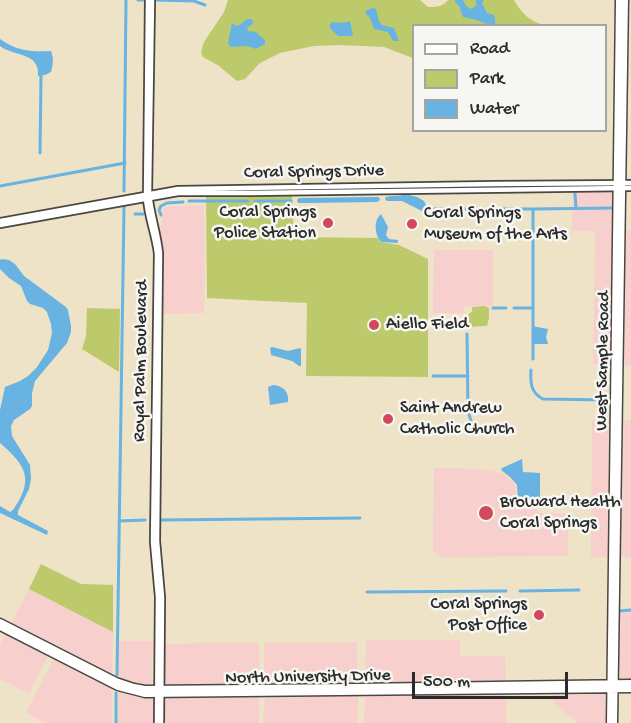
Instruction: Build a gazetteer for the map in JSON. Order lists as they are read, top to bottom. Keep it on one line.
{"streets":{"main road":["Coral Springs Drive","Royal Palm Boulevard","West Sample Road","North University Drive"]},"crossings":[["Coral Springs Drive","Royal Palm Boulevard"],["Coral Springs Drive","West Sample Road"],["Royal Palm Boulevard","North University Drive"],["West Sample Road","North University Drive"]],"places":["Coral Springs Police Station","Coral Springs Museum of the Arts","Aiello Field","Saint Andrew Catholic Church","Broward Health Coral Springs","Coral Springs Post Office"],"legend":["Road","Park","Water"],"scale_bar":"500 m"}
